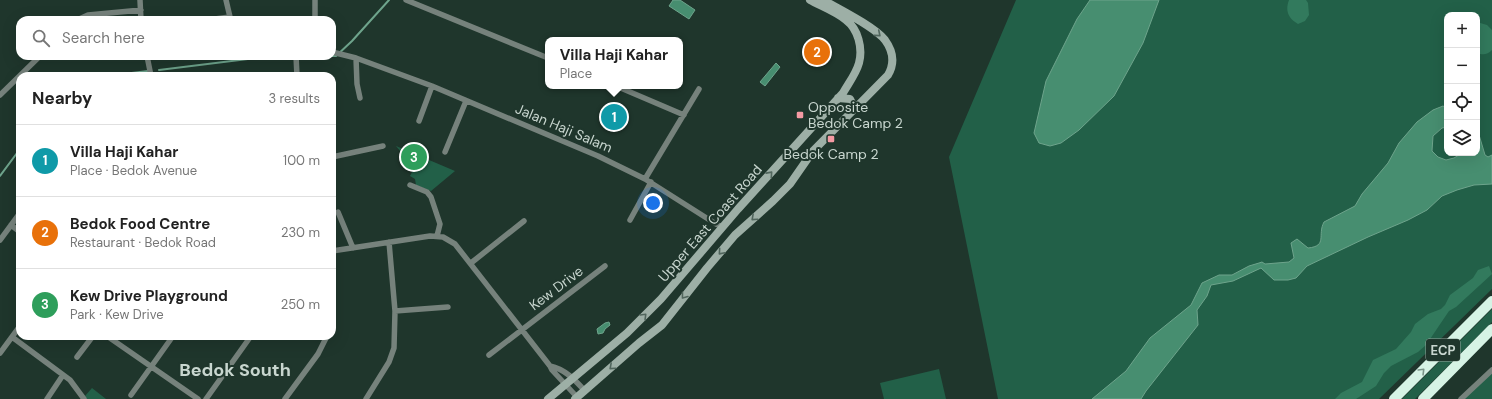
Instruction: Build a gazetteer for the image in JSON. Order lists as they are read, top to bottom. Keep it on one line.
{"streets":{"highway":["ECP"],"main road":["Upper East Coast Road"],"street":["Jalan Haji Salam","Kew Drive"]},"crossings":[["Jalan Haji Salam","Upper East Coast Road"],["Upper East Coast Road","Kew Drive"]],"districts":["Bedok South"],"places":{"transit":["Opposite Bedok Camp 2","Bedok Camp 2"]},"page":{"map_buttons":["+","−"],"search":"Search here","popup":["Villa Haji Kahar","Place"],"pins":["2","1","3"],"heading":["Nearby","3 results"],"list":[{"mark":"1","name":"Villa Haji Kahar","note":"Place · Bedok Avenue","value":"100 m"},{"mark":"2","name":"Bedok Food Centre","note":"Restaurant · Bedok Road","value":"230 m"},{"mark":"3","name":"Kew Drive Playground","note":"Park · Kew Drive","value":"250 m"}]}}
